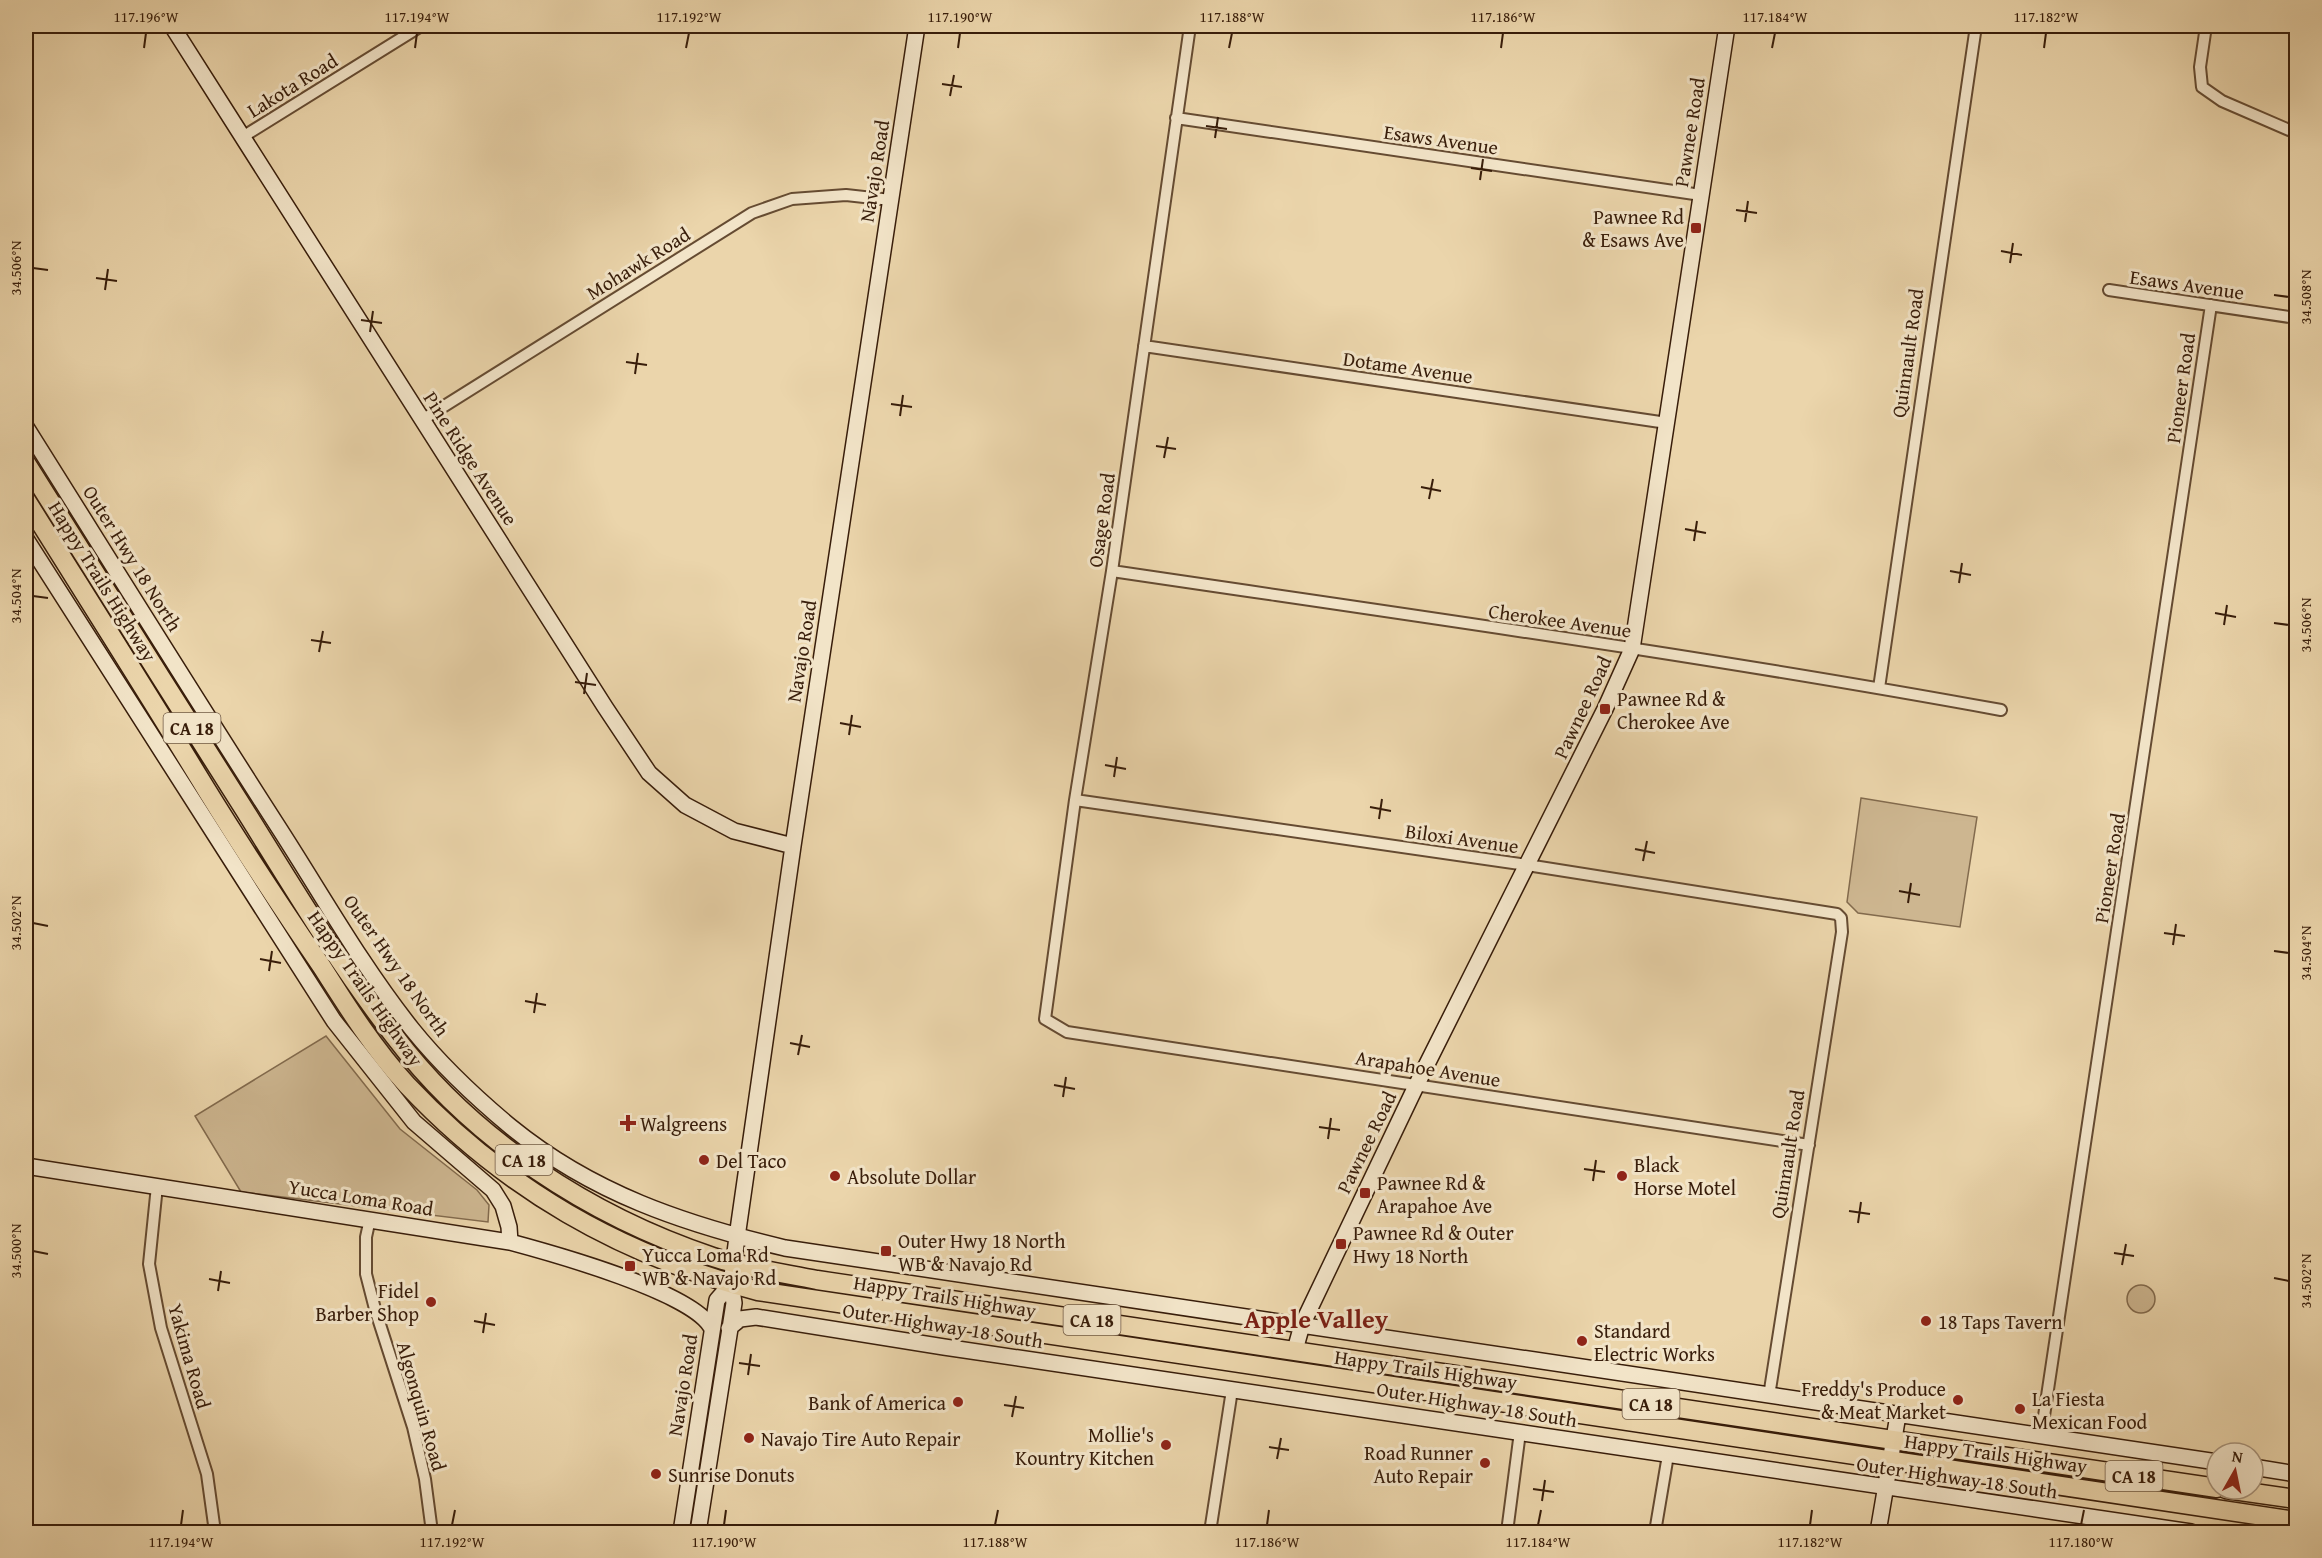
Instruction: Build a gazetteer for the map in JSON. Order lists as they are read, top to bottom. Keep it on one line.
{"streets":{"main road":["Happy Trails Highway","CA 18"],"street":["Lakota Road","Pawnee Road","Esaws Avenue","Navajo Road","Mohawk Road","Quinnault Road","Dotame Avenue","Pioneer Road","Pine Ridge Avenue","Osage Road","Outer Hwy 18 North","Cherokee Avenue","Biloxi Avenue","Arapahoe Avenue","Yucca Loma Road","Outer Highway 18 South","Yakima Road","Algonquin Road"]},"crossings":[["Lakota Road","Pine Ridge Avenue"],["Pawnee Road","Esaws Avenue"],["Pawnee Road","Dotame Avenue"],["Pawnee Road","Outer Hwy 18 North"],["Pawnee Road","Happy Trails Highway"],["Pawnee Road","Cherokee Avenue"],["Pawnee Road","Biloxi Avenue"],["Pawnee Road","Arapahoe Avenue"],["Esaws Avenue","Pioneer Road"],["Esaws Avenue","Osage Road"],["Navajo Road","Mohawk Road"],["Navajo Road","Pine Ridge Avenue"],["Navajo Road","Outer Hwy 18 North"],["Navajo Road","Happy Trails Highway"],["Mohawk Road","Pine Ridge Avenue"],["Quinnault Road","Outer Hwy 18 North"],["Quinnault Road","Cherokee Avenue"],["Quinnault Road","Biloxi Avenue"],["Quinnault Road","Arapahoe Avenue"],["Dotame Avenue","Osage Road"],["Pioneer Road","Outer Hwy 18 North"],["Osage Road","Cherokee Avenue"],["Osage Road","Biloxi Avenue"],["Osage Road","Arapahoe Avenue"],["Yucca Loma Road","Yakima Road"],["Yucca Loma Road","Algonquin Road"]],"districts":["Apple Valley"],"places":{"transit":["Pawnee Rd & Esaws Ave","Pawnee Rd & Cherokee Ave","Pawnee Rd & Arapahoe Ave","Pawnee Rd & Outer Hwy 18 North","Outer Hwy 18 North WB & Navajo Rd","Yucca Loma Rd WB & Navajo Rd"],"health":["Walgreens"],"other":["Del Taco","Absolute Dollar","Black Horse Motel","Fidel Barber Shop","18 Taps Tavern","Standard Electric Works","Freddy's Produce & Meat Market","Bank of America","La Fiesta Mexican Food","Navajo Tire Auto Repair","Mollie's Kountry Kitchen","Road Runner Auto Repair","Sunrise Donuts"]},"north":"top","coordinates":["117.196°W","117.194°W","117.192°W","117.190°W","117.188°W","117.186°W","117.184°W","117.182°W","34.506°N","34.508°N","34.504°N","34.502°N","34.500°N","117.180°W"]}
